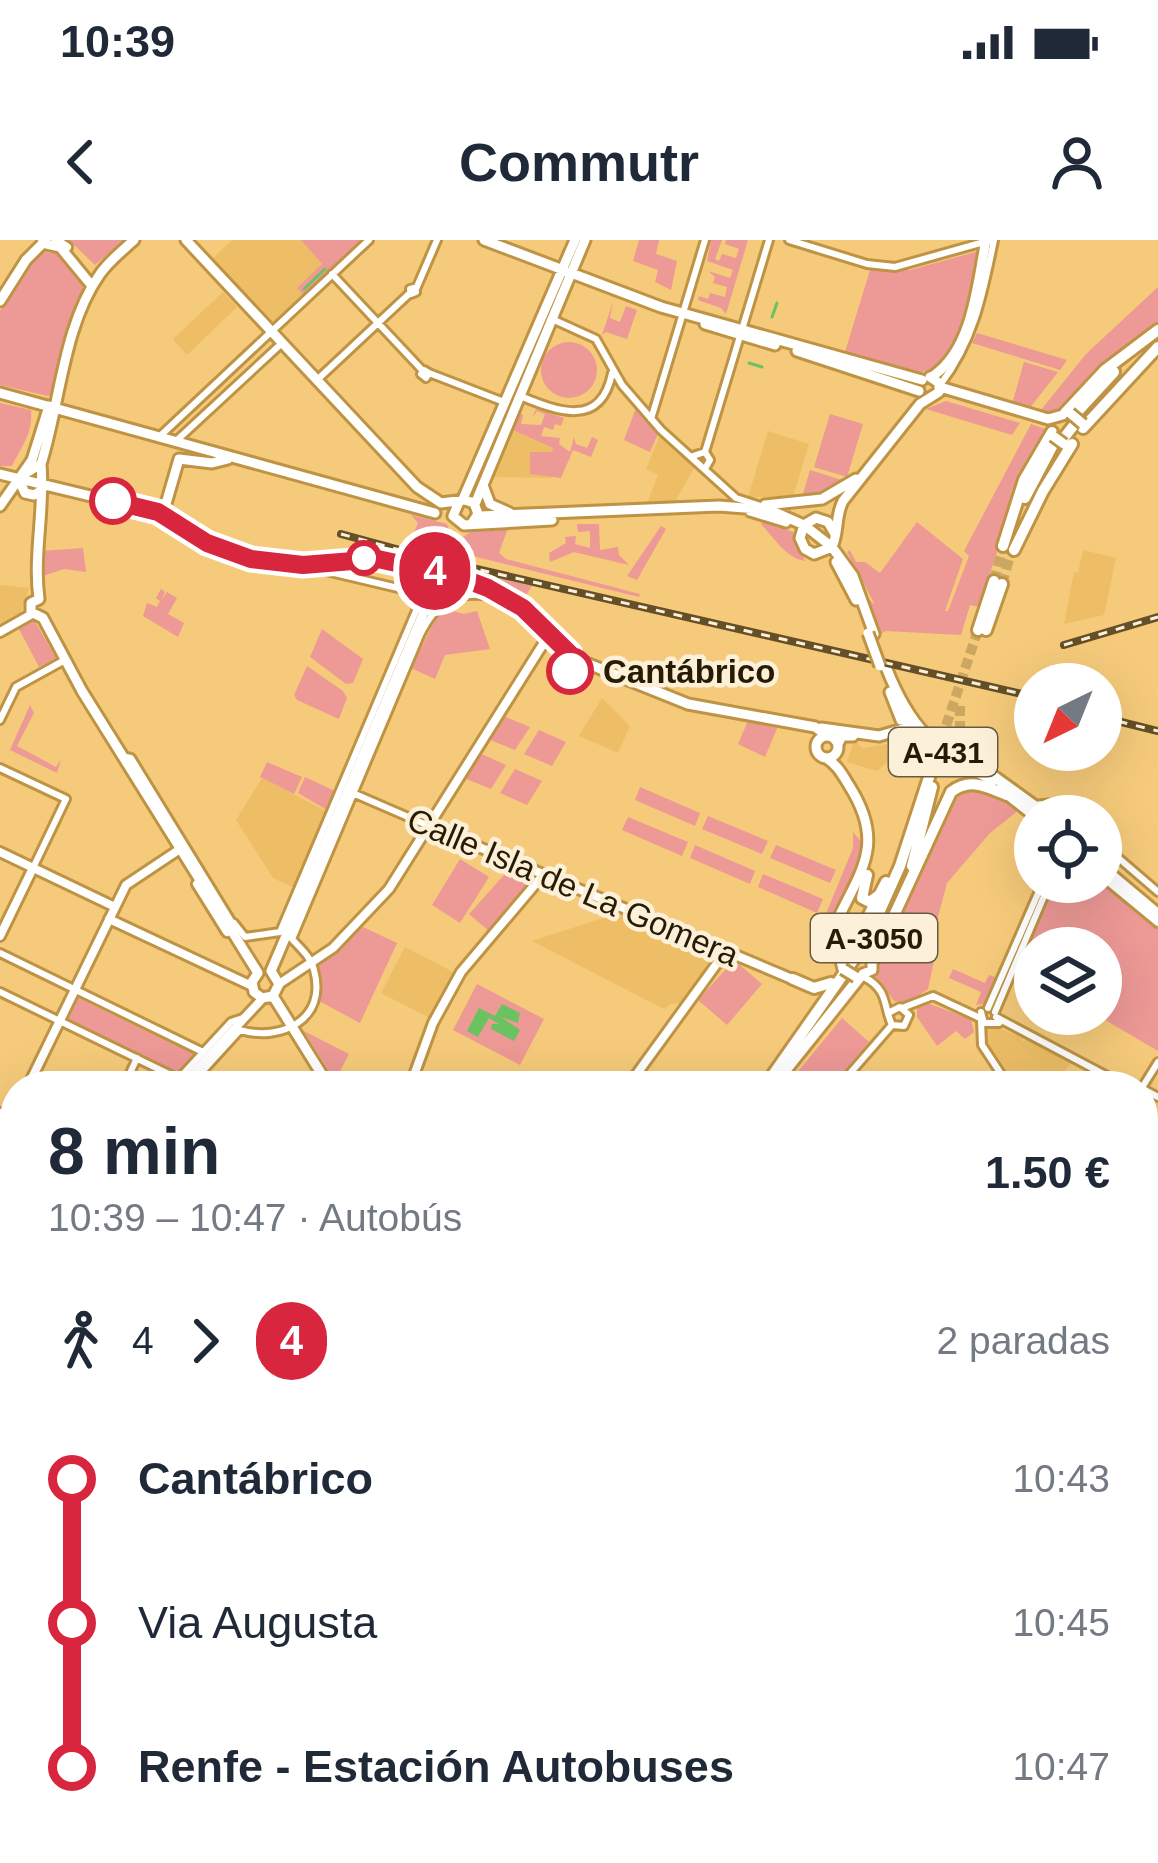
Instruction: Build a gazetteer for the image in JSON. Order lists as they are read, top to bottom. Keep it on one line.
{"streets":{"highway":["A-3050"],"main road":["A-431","Calle Isla de La Gomera"]},"places":["Cantábrico"],"lines":["bus line 4"],"north":"bottom left","page":{"status":"10:39","header":"Commutr","on_map":"4","heading":["8 min","10:39 – 10:47 · Autobús","1.50 €"],"legs":["4","4","2 paradas"],"list":[{"name":"Cantábrico","value":"10:43"},{"name":"Via Augusta","value":"10:45"},{"name":"Renfe - Estación Autobuses","value":"10:47"}]}}
